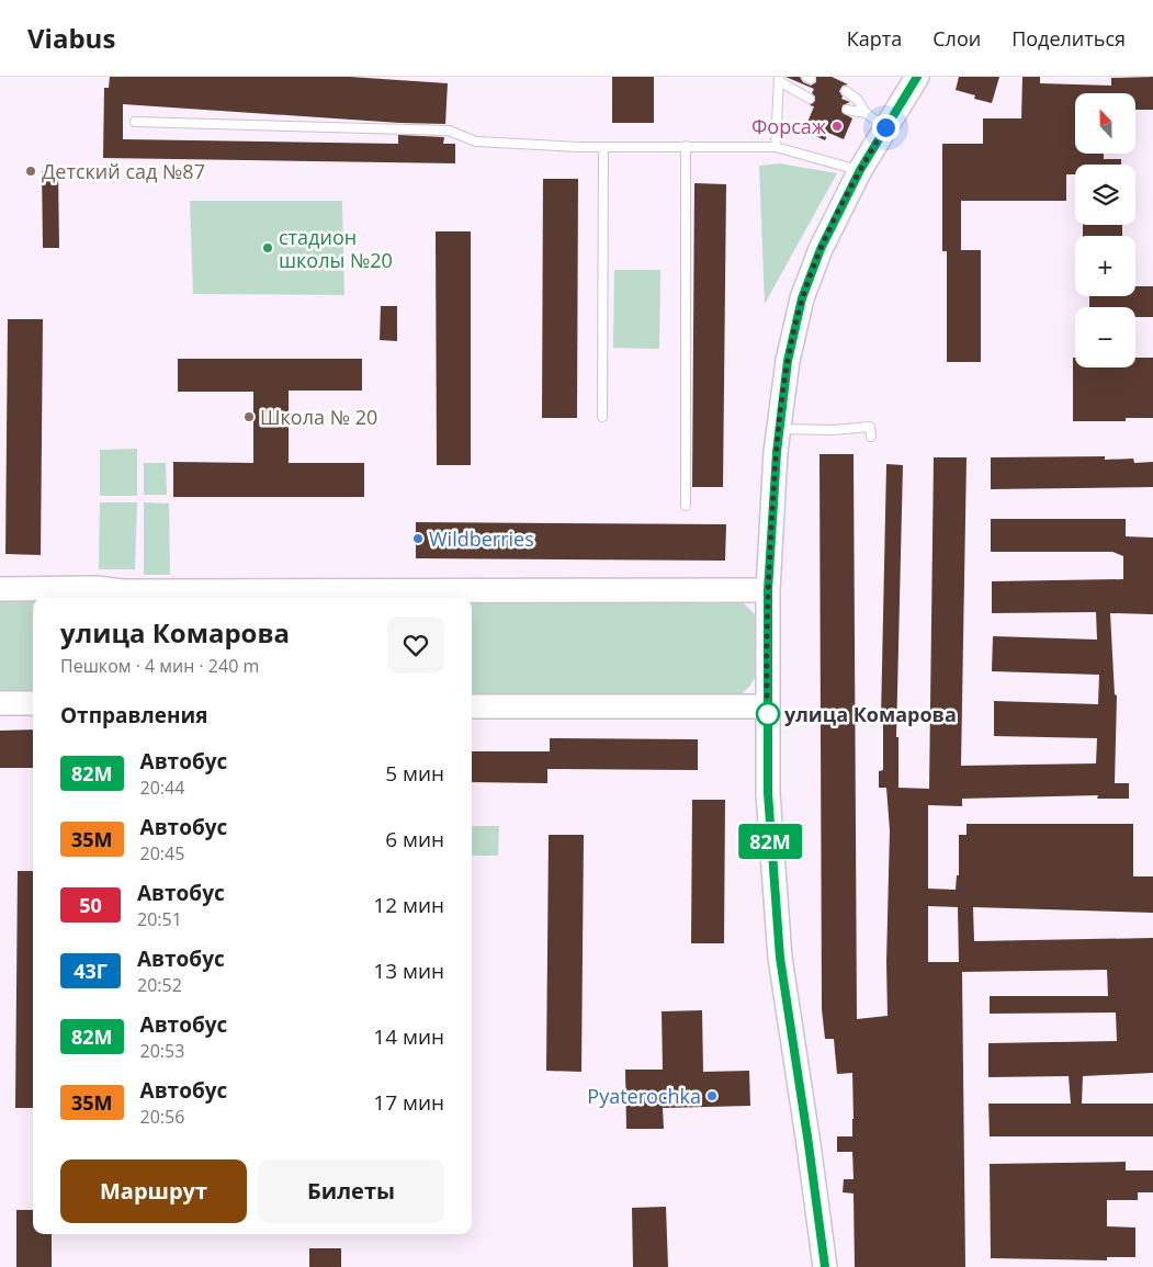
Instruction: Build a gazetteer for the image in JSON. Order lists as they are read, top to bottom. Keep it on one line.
{"places":["Форсаж","Детский сад №87","стадион школы №20","Школа № 20","Wildberries","улица Комарова","Pyaterochka"],"lines":["bus line 82М"],"north":"top","page":{"header":"Viabus","nav":["Карта","Слои","Поделиться"],"on_map":"82М","map_buttons":["+","−"],"heading":[["улица Комарова","Пешком · 4 мин · 240 m"],"Отправления"],"list":[{"mark":"82М","name":"Автобус","note":"20:44","value":"5 мин"},{"mark":"35М","name":"Автобус","note":"20:45","value":"6 мин"},{"mark":"50","name":"Автобус","note":"20:51","value":"12 мин"},{"mark":"43Г","name":"Автобус","note":"20:52","value":"13 мин"},{"mark":"82М","name":"Автобус","note":"20:53","value":"14 мин"},{"mark":"35М","name":"Автобус","note":"20:56","value":"17 мин"}],"buttons":["Маршрут","Билеты"]}}
